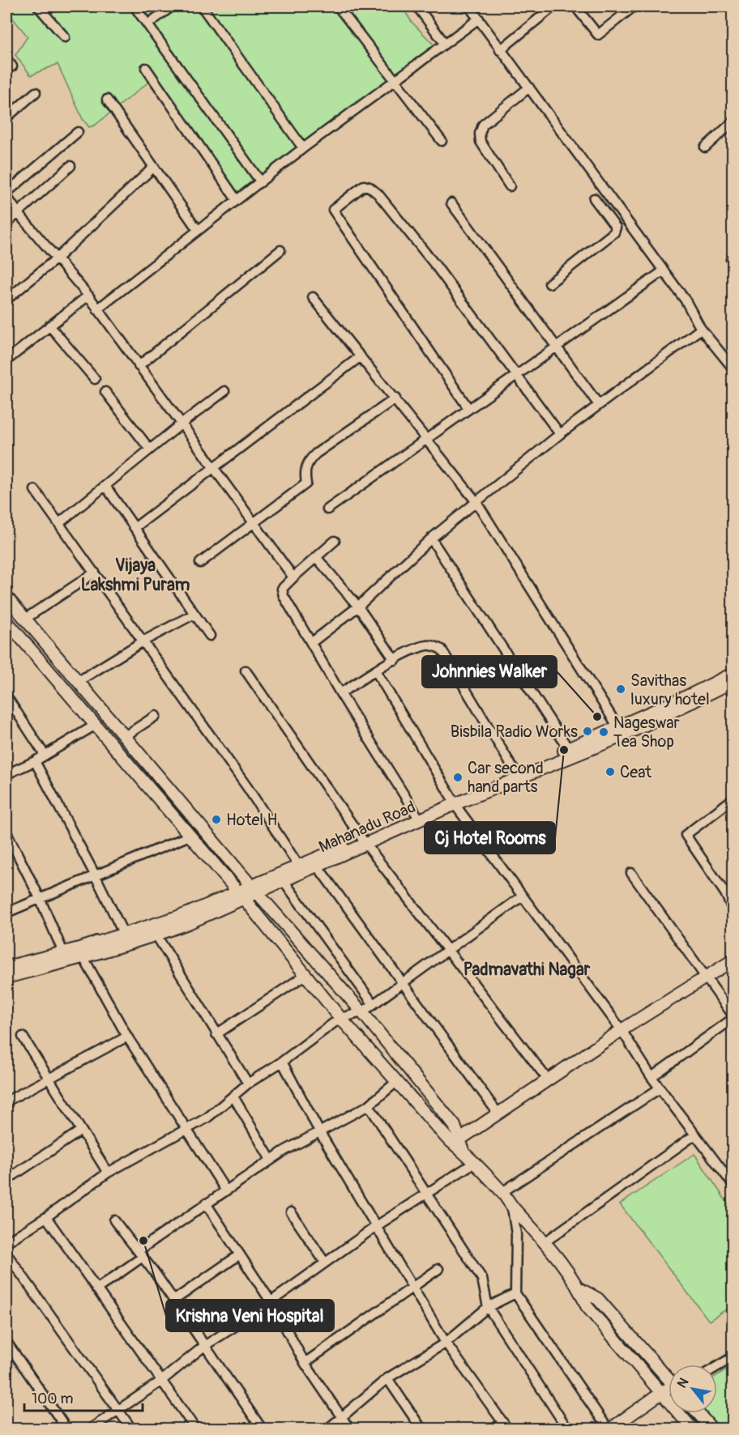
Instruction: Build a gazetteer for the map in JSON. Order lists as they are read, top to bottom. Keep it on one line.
{"streets":{"street":["Mahanadu Road"]},"districts":["Vijaya Lakshmi Puram","Padmavathi Nagar"],"places":["Savithas luxury hotel","Johnnies Walker","Bisbila Radio Works","Nageswar Tea Shop","Cj Hotel Rooms","Ceat","Car second hand parts","Hotel H","Krishna Veni Hospital"],"scale_bar":"100 m","north":"top left"}
